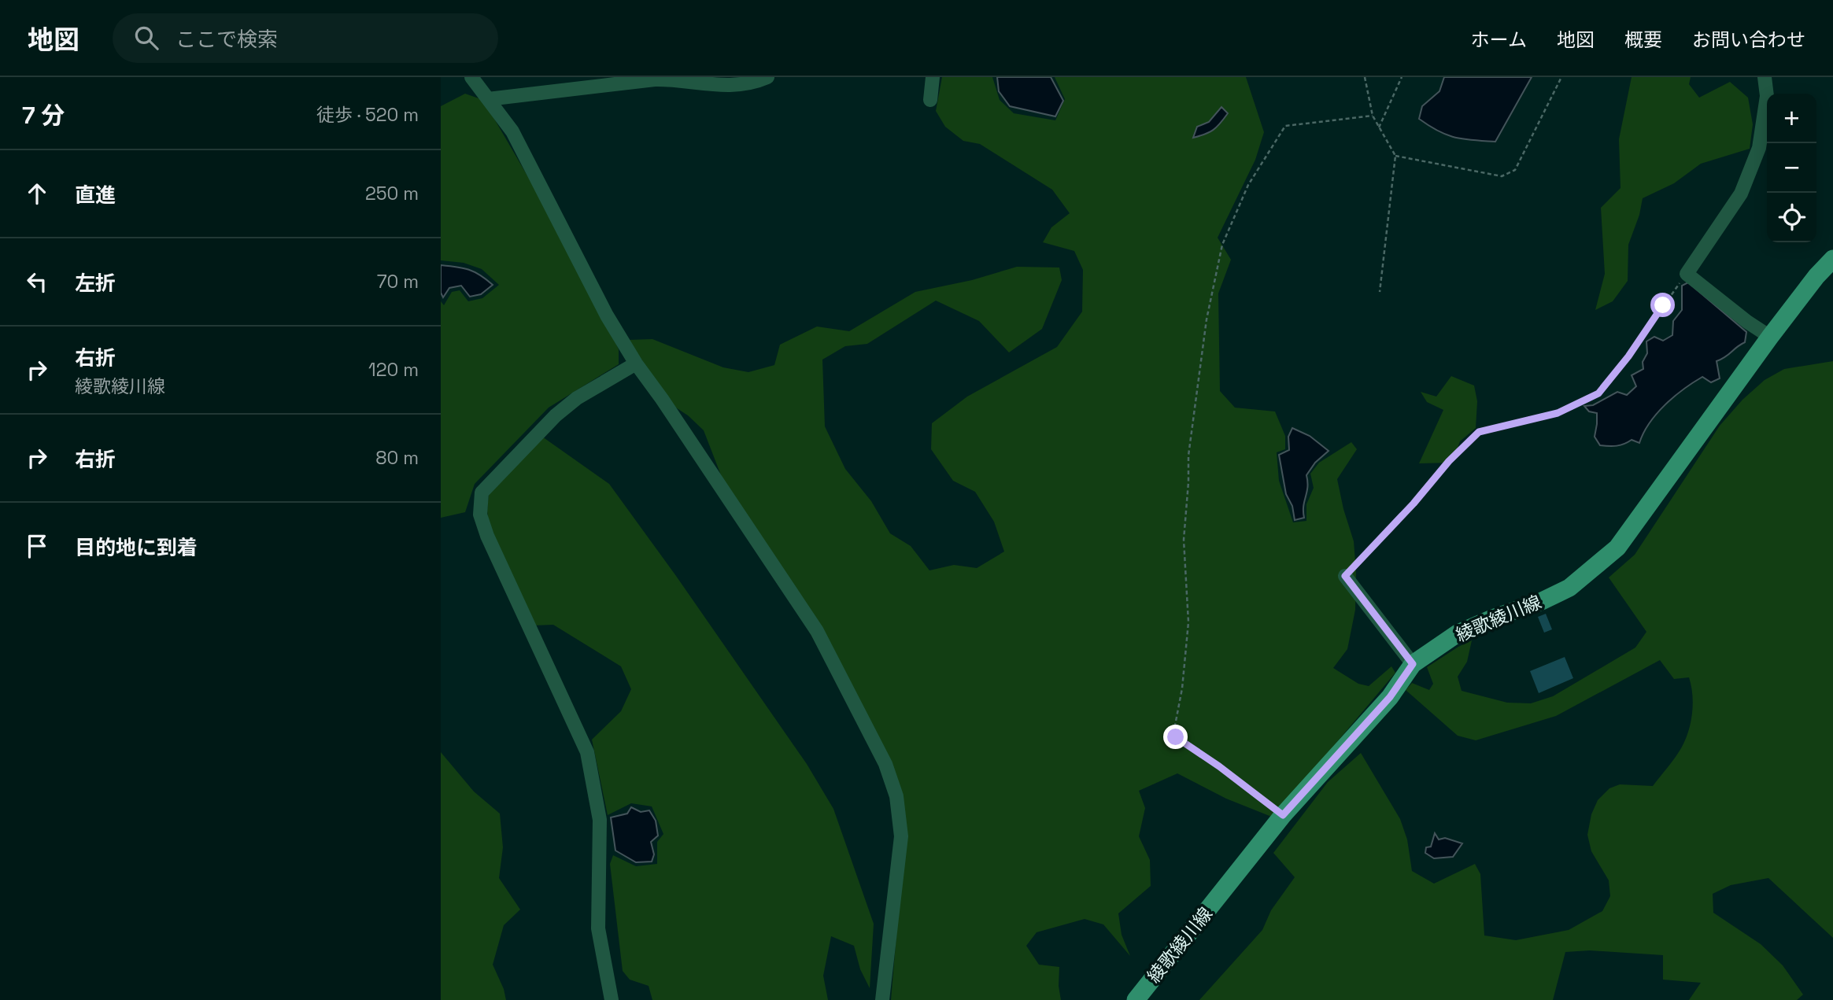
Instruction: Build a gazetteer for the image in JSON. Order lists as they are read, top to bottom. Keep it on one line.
{"streets":{"main road":["綾歌綾川線"]},"page":{"header":"地図","search":"ここで検索","nav":["ホーム","地図","概要","お問い合わせ"],"heading":["7 分","徒歩 · 520 m"],"map_buttons":["+","−"],"list":[["直進","250 m"],["左折","70 m"],["右折","綾歌綾川線","120 m"],["右折","80 m"],"目的地に到着"]}}
